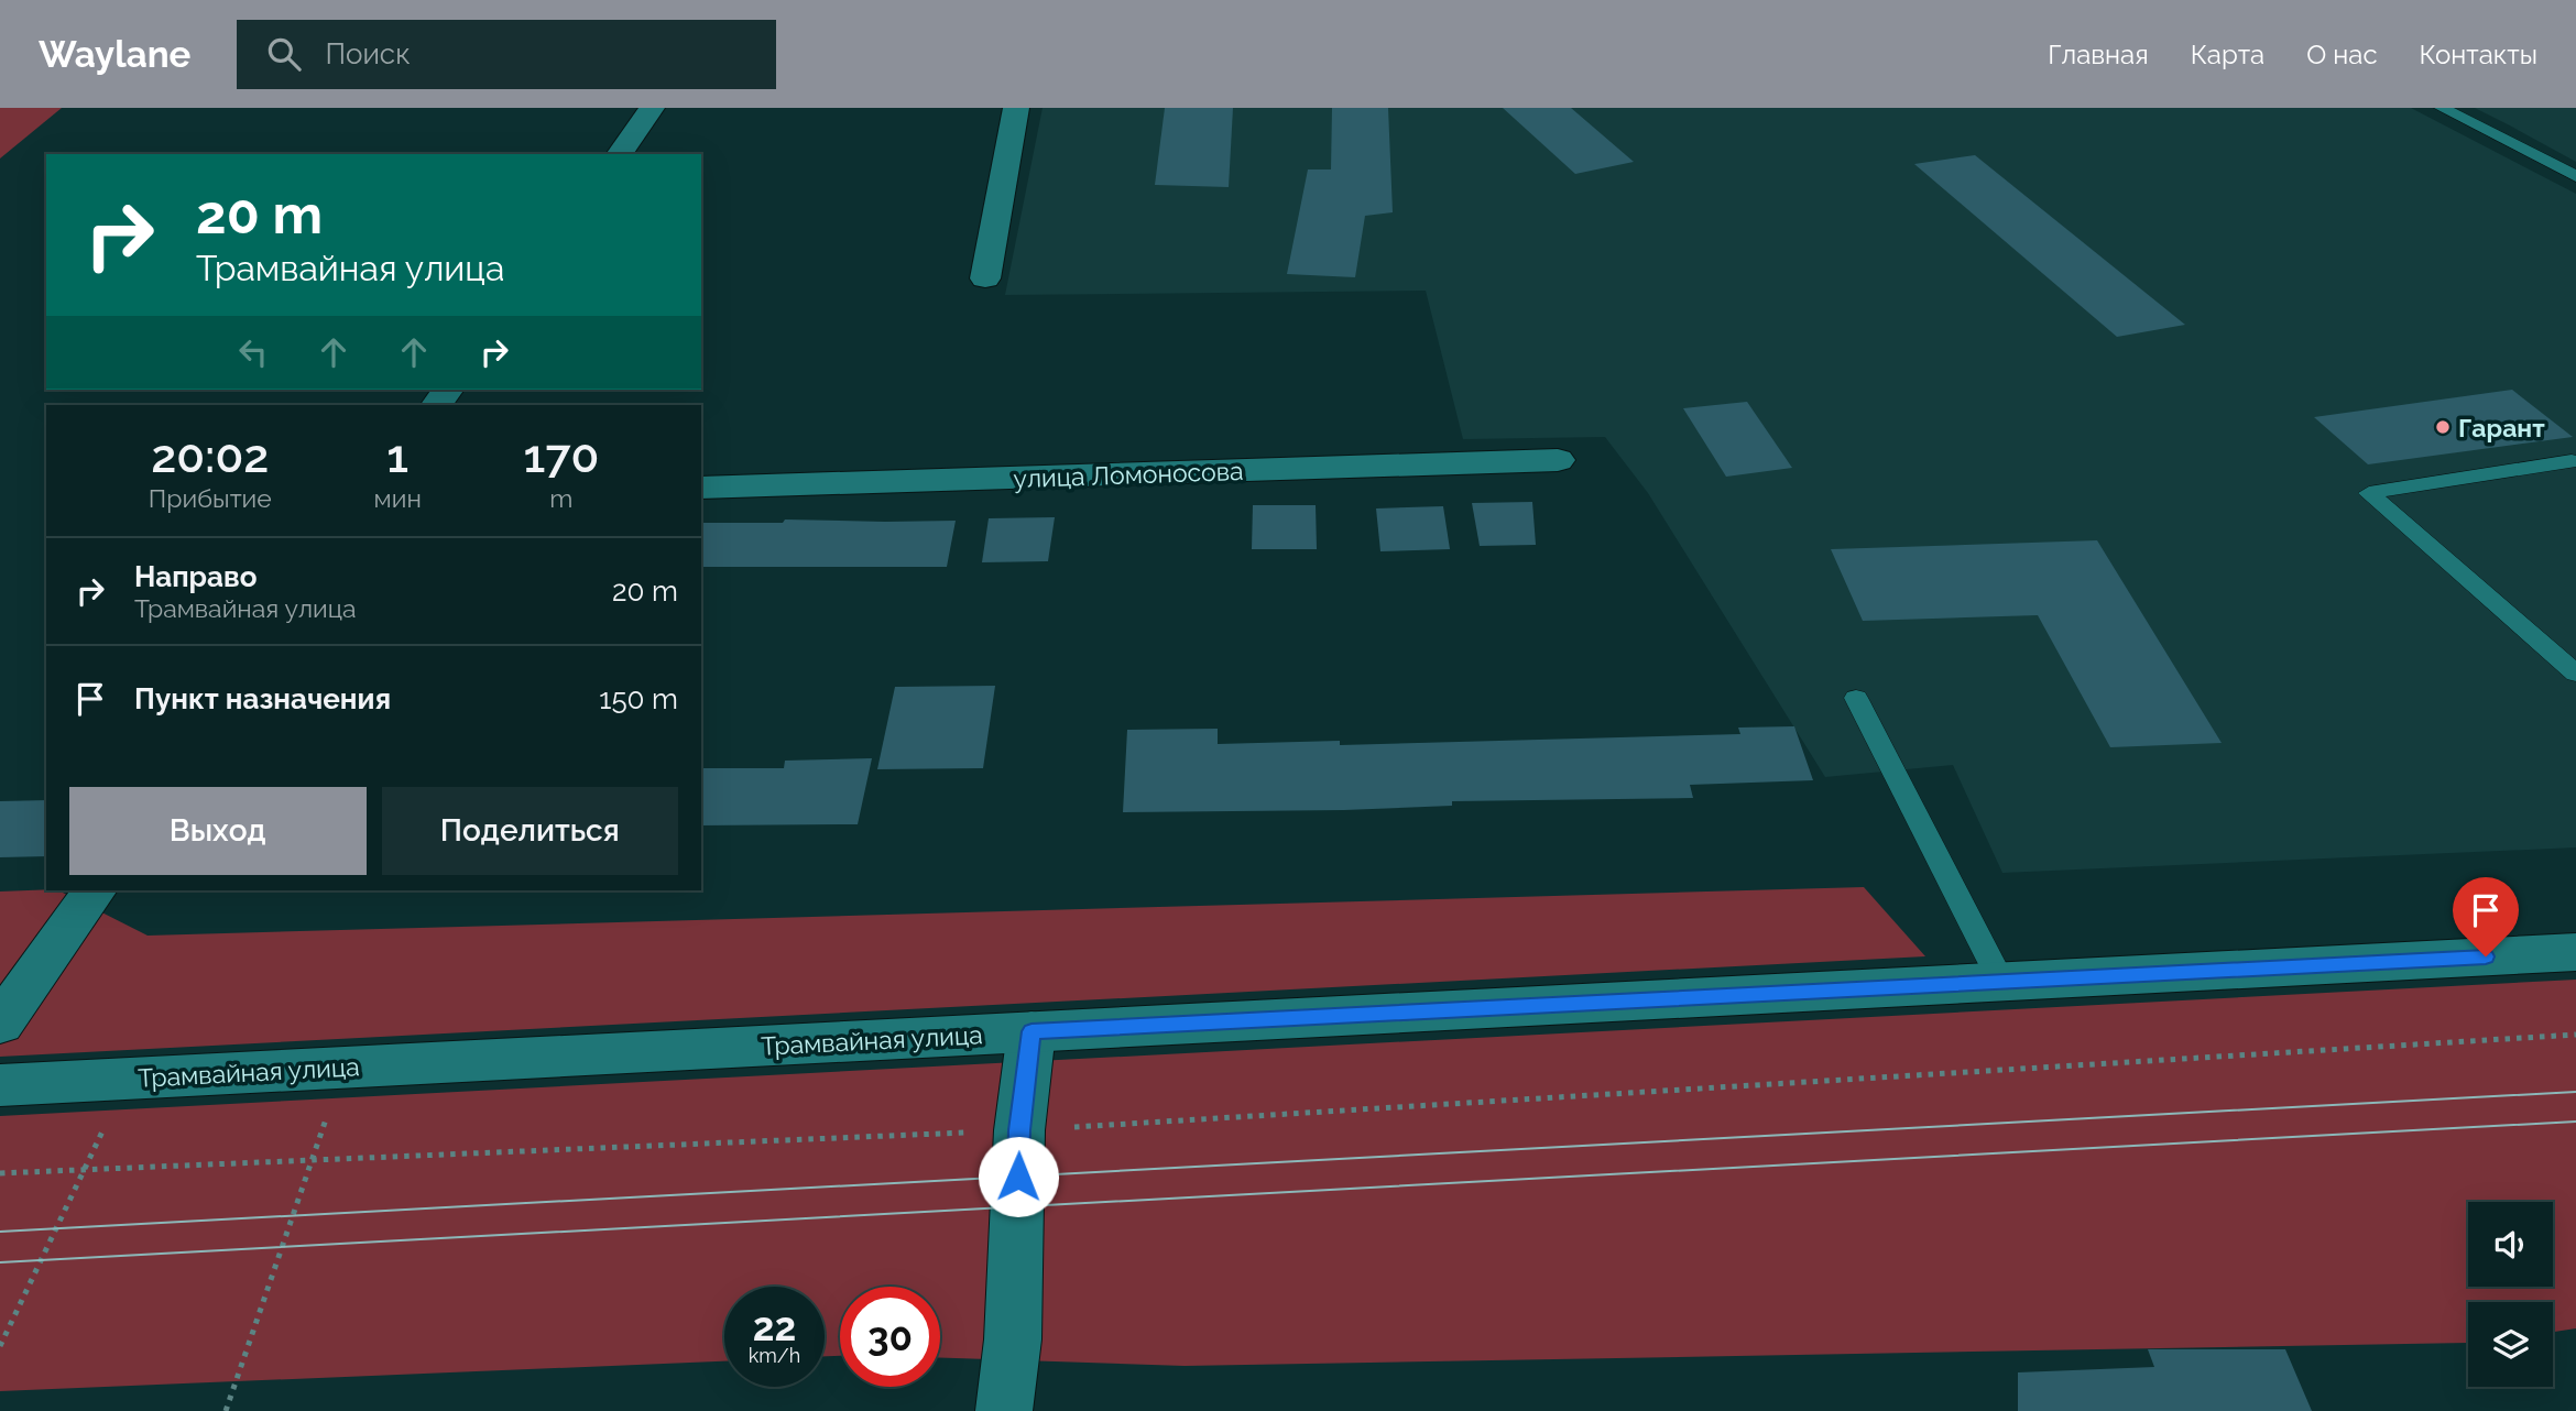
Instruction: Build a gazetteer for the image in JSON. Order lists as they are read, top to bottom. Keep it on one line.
{"streets":{"street":["улица Ломоносова","Трамвайная улица"]},"places":["Гарант"],"page":{"header":"Waylane","search":"Поиск","nav":["Главная","Карта","О нас","Контакты"],"turn":["20 m","Трамвайная улица"],"eta":["20:02","Прибытие","1","мин","170","m"],"list":[{"name":"Направо","note":"Трамвайная улица","value":"20 m"},{"name":"Пункт назначения","value":"150 m"}],"buttons":["Выход","Поделиться"],"speed":"22 km/h","limit":"30"}}
